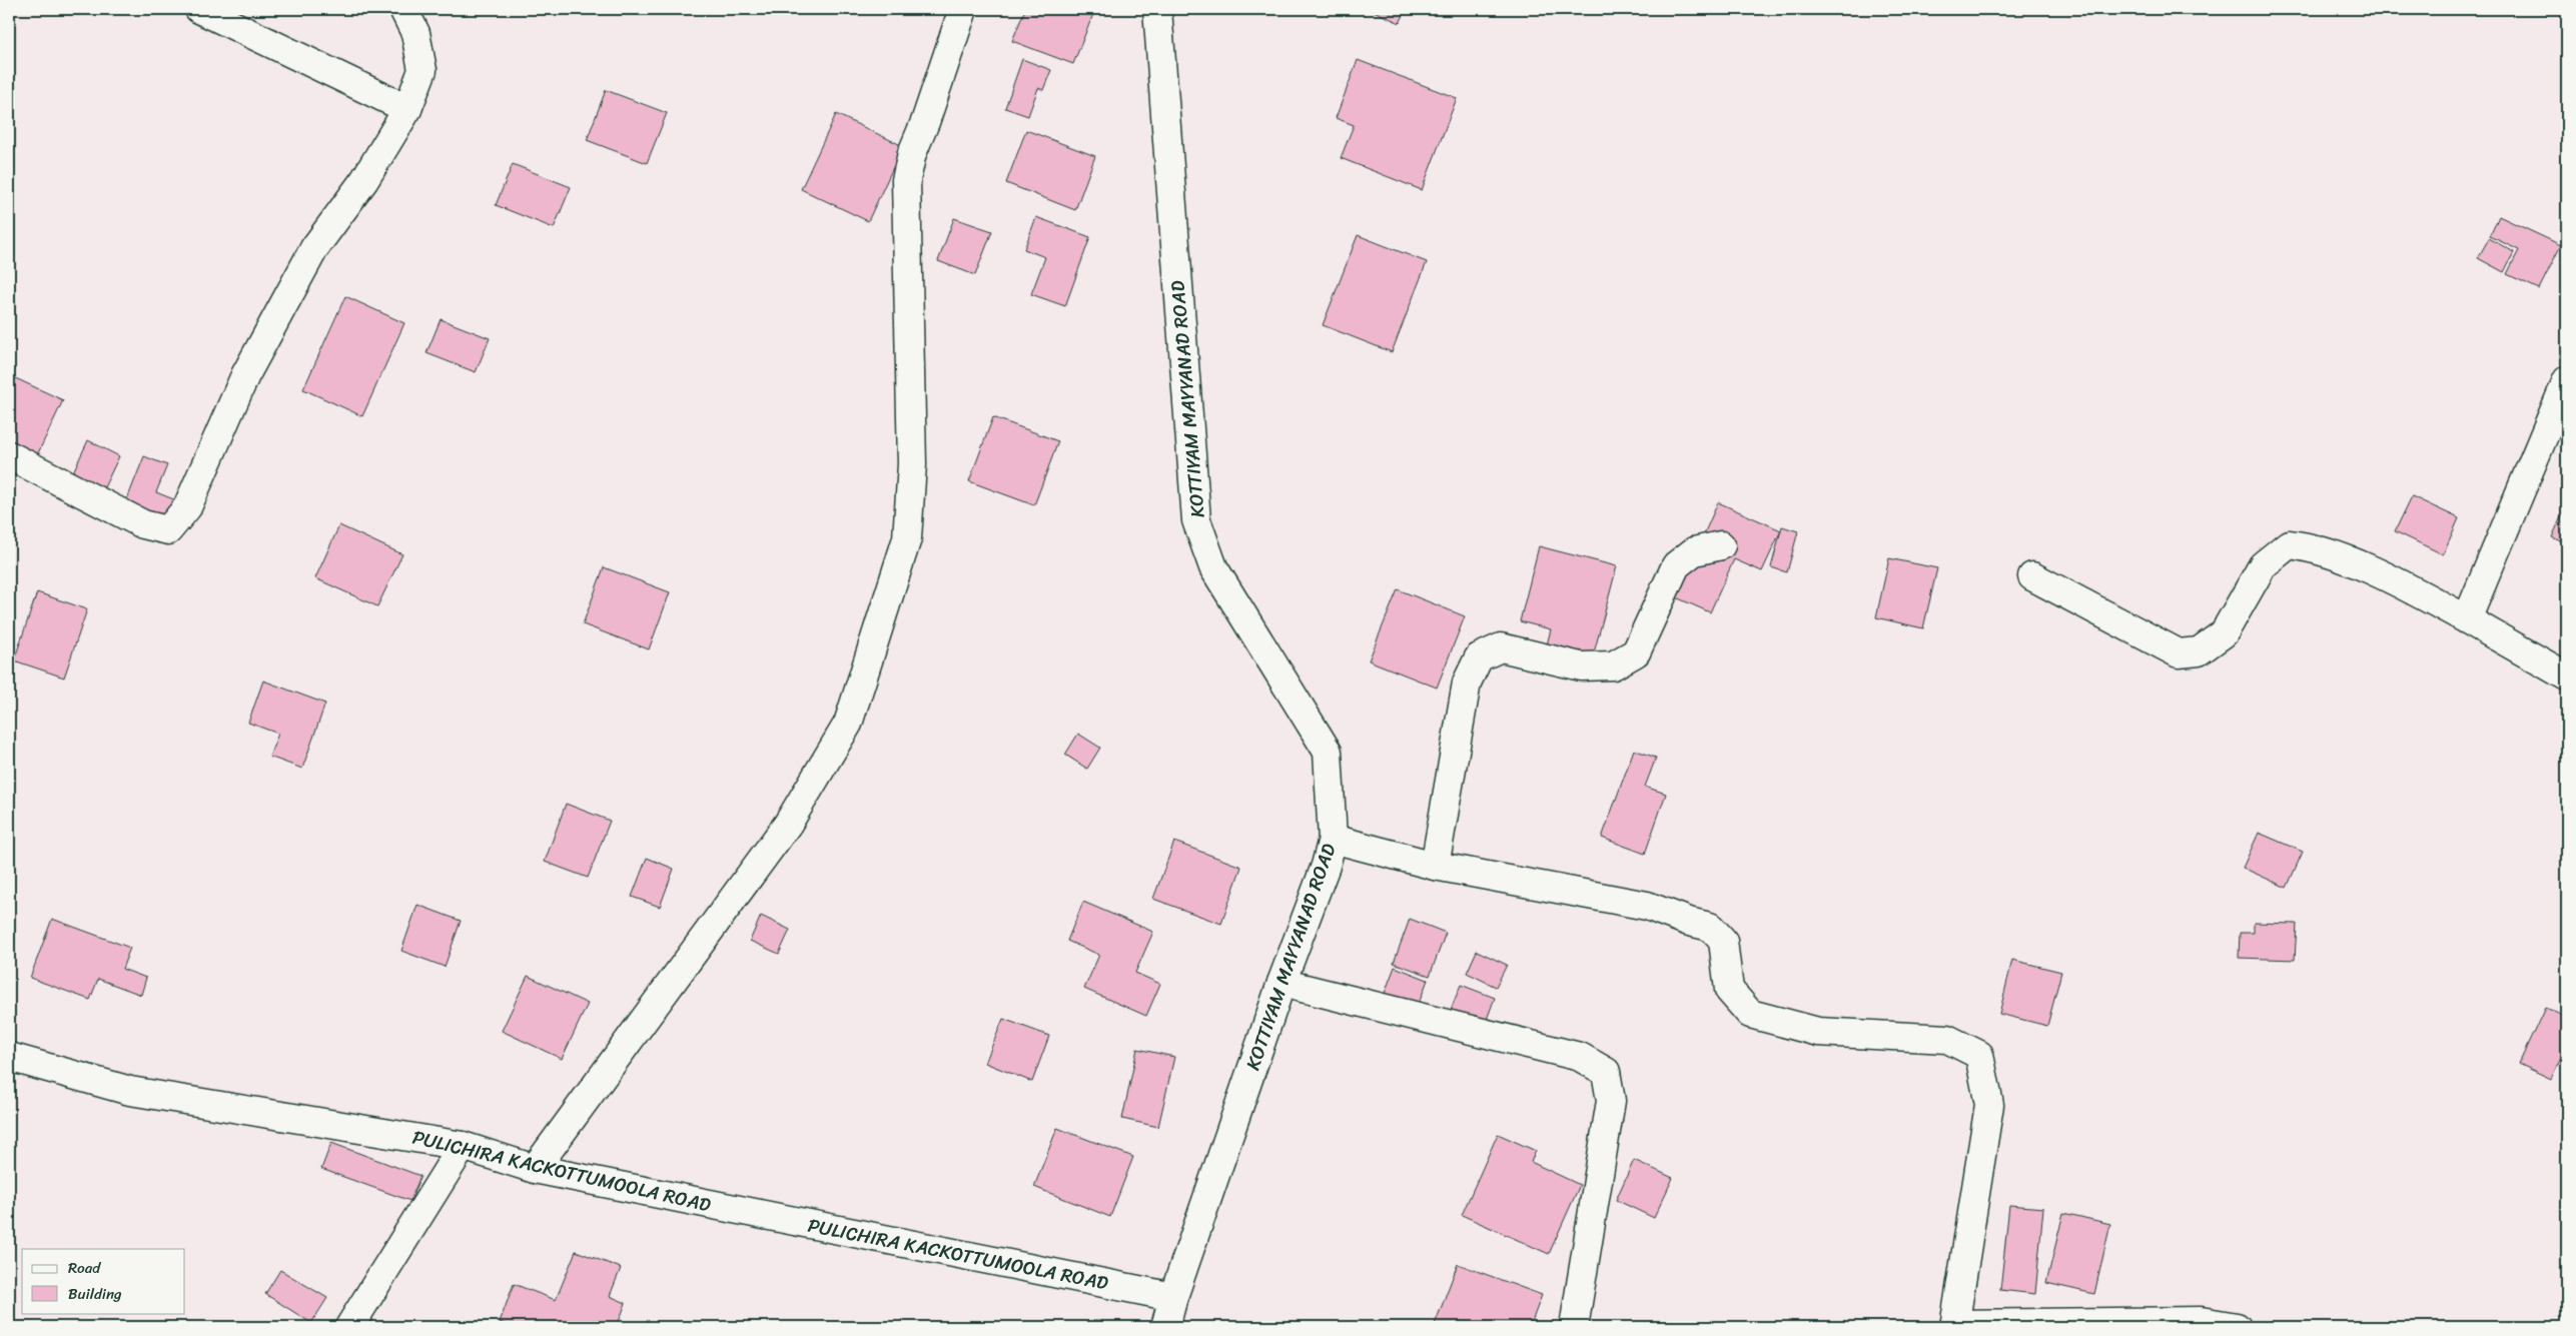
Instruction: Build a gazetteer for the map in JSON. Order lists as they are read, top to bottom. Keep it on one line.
{"streets":{"street":["KOTTIYAM MAYYANAD ROAD","PULICHIRA KACKOTTUMOOLA ROAD"]},"crossings":[["KOTTIYAM MAYYANAD ROAD","PULICHIRA KACKOTTUMOOLA ROAD"]],"legend":["Road","Building"]}
